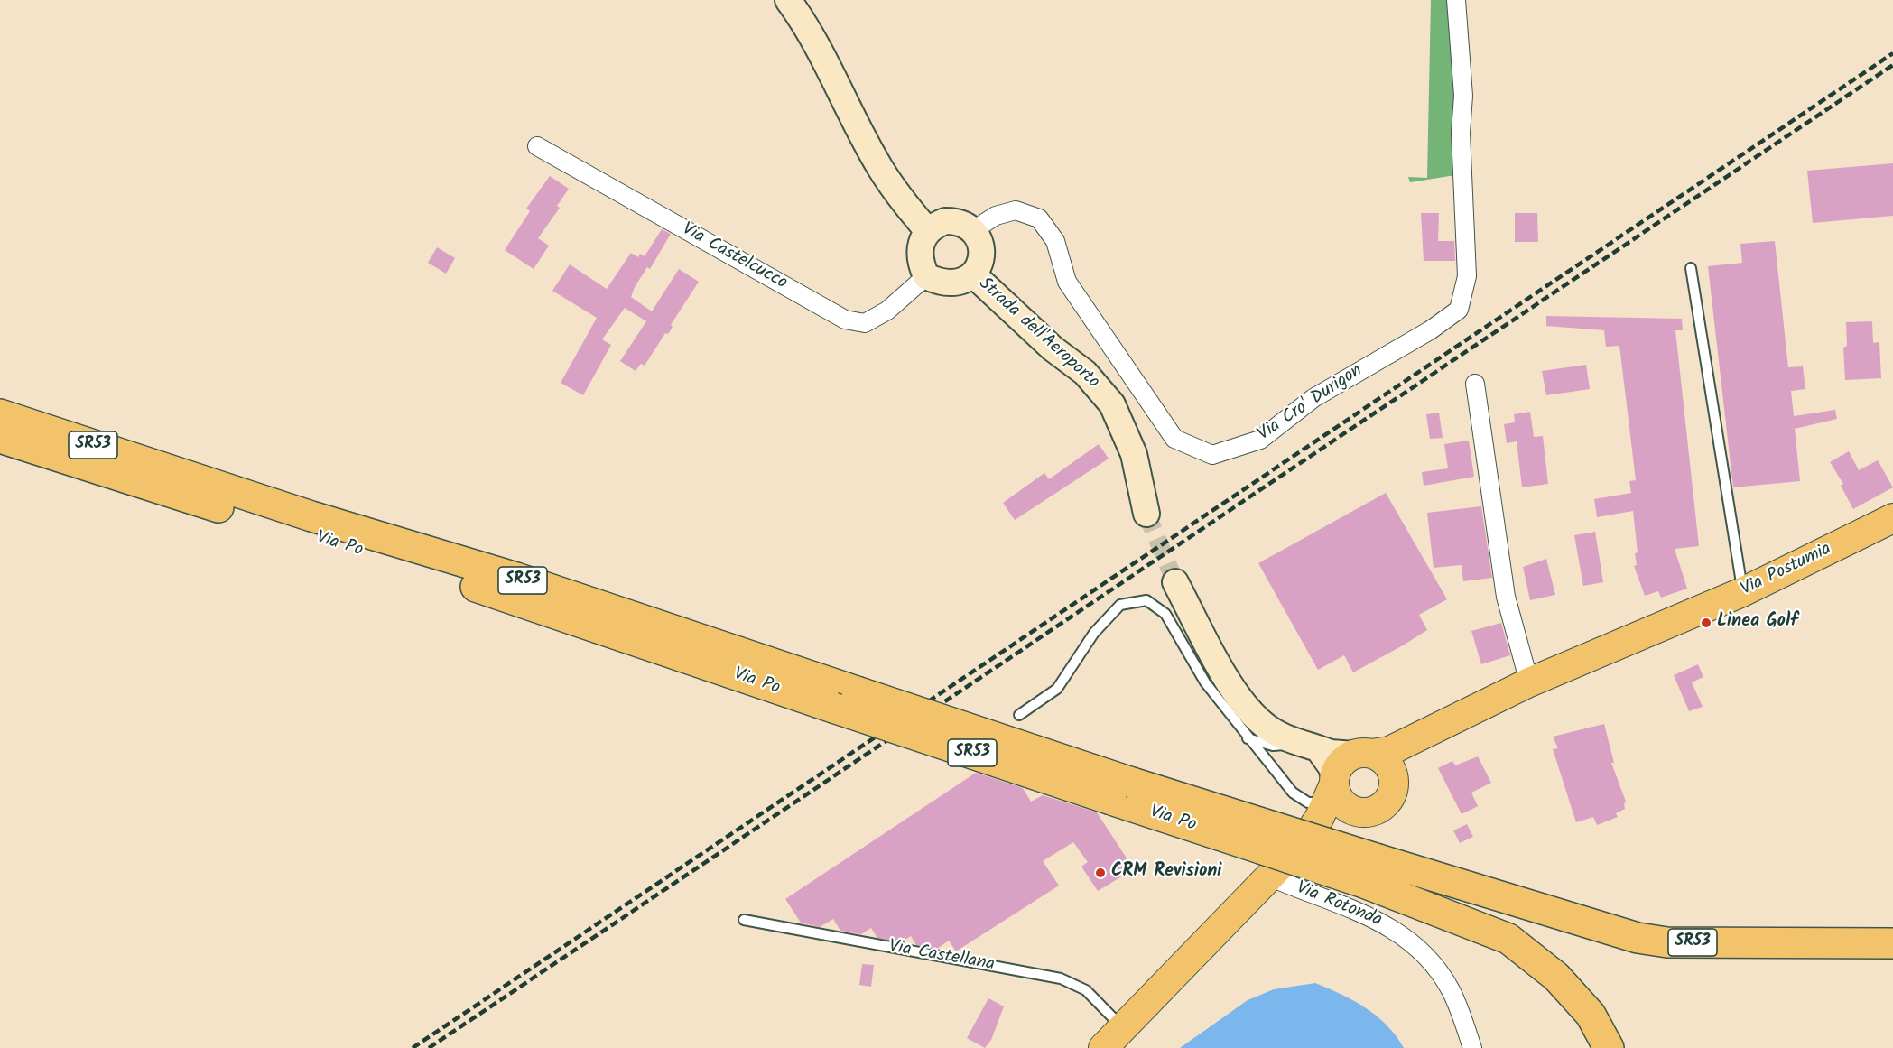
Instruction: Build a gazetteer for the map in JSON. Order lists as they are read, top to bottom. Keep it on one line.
{"streets":{"highway":["SR53","Via Po"],"main road":["Via Postumia"],"street":["Via Castelcucco","Strada dell'Aeroporto","Via Cro' Durigon","Via Rotonda"],"lane":["Via Castellana"]},"crossings":[["Via Castelcucco","Strada dell'Aeroporto"],["Via Castelcucco","Via Cro' Durigon"],["Strada dell'Aeroporto","Via Cro' Durigon"]],"places":["Linea Golf","CRM Revisioni"]}
